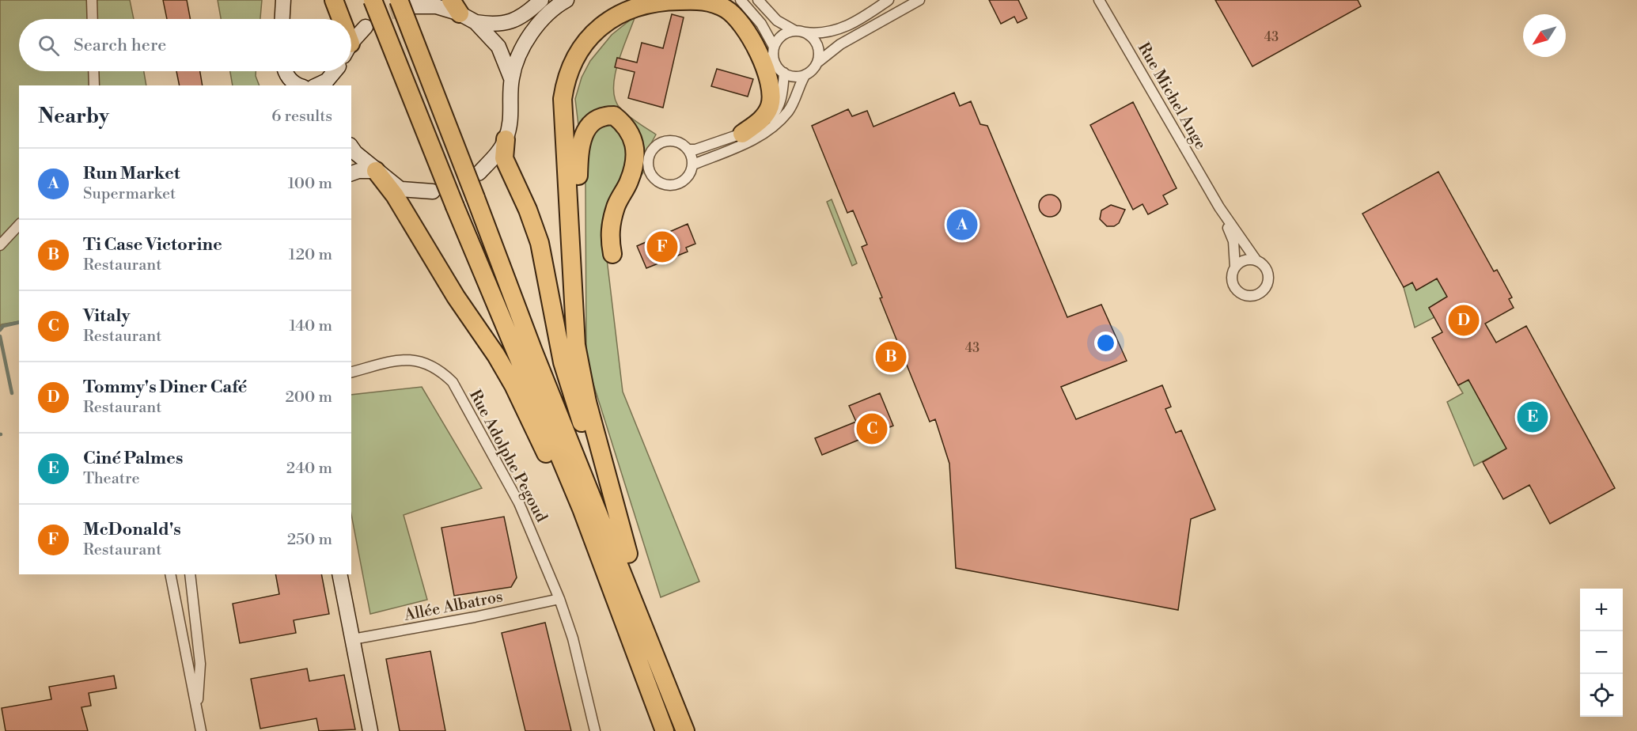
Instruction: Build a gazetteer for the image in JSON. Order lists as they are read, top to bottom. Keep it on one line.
{"streets":{"street":["Rue Michel Ange","Rue Adolphe Pegoud","Allée Albatros"]},"crossings":[["Rue Adolphe Pegoud","Allée Albatros"]],"house_numbers":["43","43"],"north":"bottom left","page":{"search":"Search here","heading":["Nearby","6 results"],"list":[{"mark":"A","name":"Run Market","note":"Supermarket","value":"100 m"},{"mark":"B","name":"Ti Case Victorine","note":"Restaurant","value":"120 m"},{"mark":"C","name":"Vitaly","note":"Restaurant","value":"140 m"},{"mark":"D","name":"Tommy's Diner Café","note":"Restaurant","value":"200 m"},{"mark":"E","name":"Ciné Palmes","note":"Theatre","value":"240 m"},{"mark":"F","name":"McDonald's","note":"Restaurant","value":"250 m"}],"pins":["A","F","D","B","E","C"],"map_buttons":["+","−"]}}
